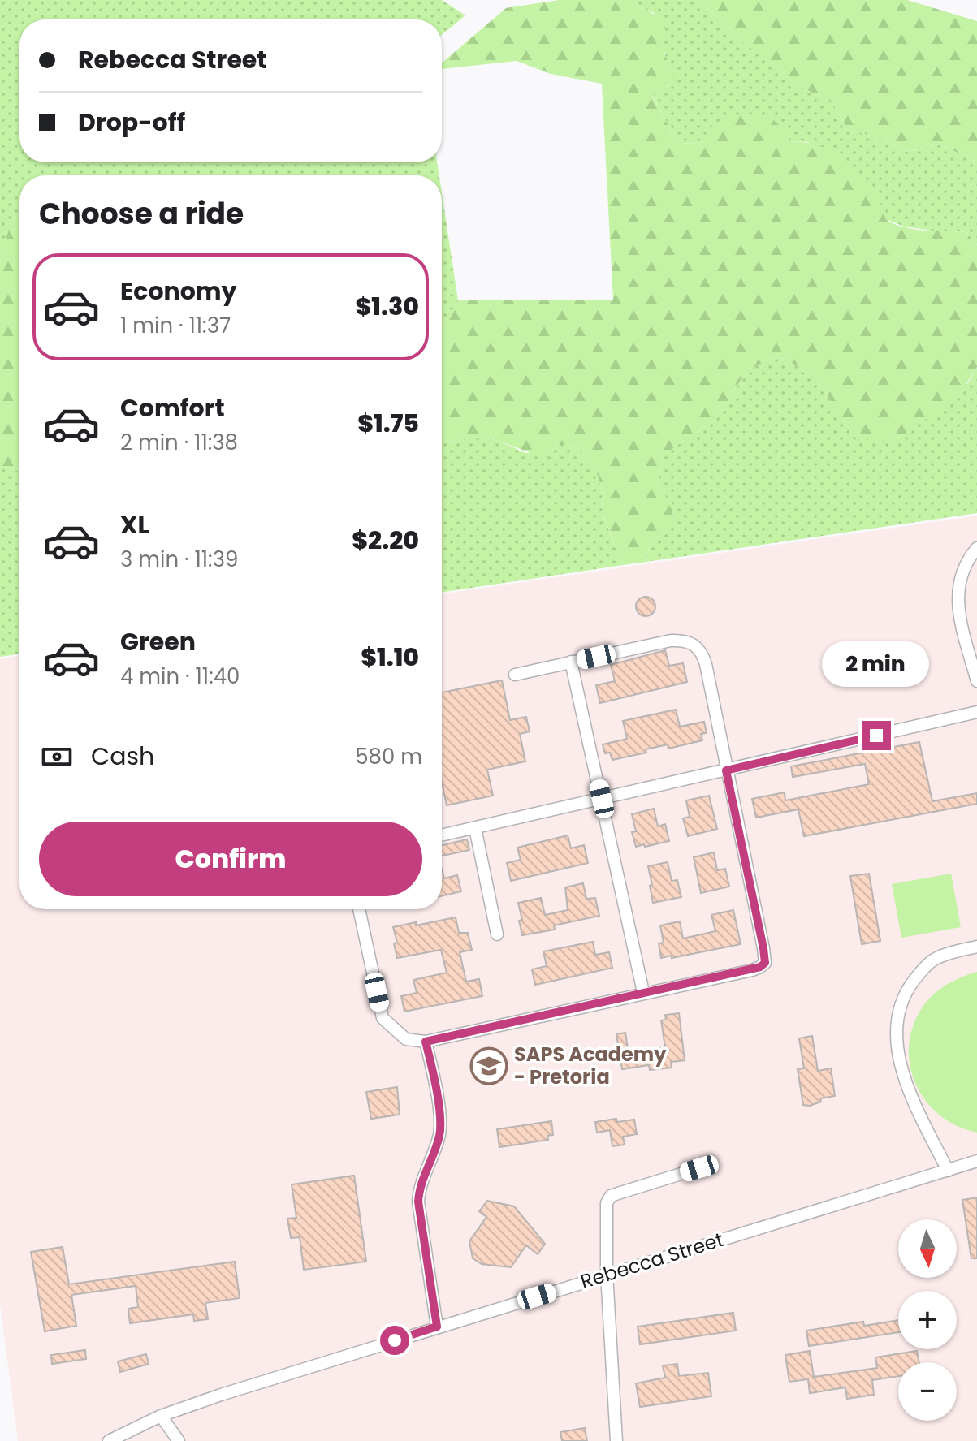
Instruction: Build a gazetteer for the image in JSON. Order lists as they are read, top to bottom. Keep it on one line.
{"streets":{"street":["Rebecca Street"]},"places":{"school or university":["SAPS Academy - Pretoria"]},"north":"bottom","page":{"banner":["Rebecca Street","Drop-off"],"heading":"Choose a ride","list":[{"name":"Economy","note":"1 min · 11:37","value":"$1.30"},{"name":"Comfort","note":"2 min · 11:38","value":"$1.75"},{"name":"XL","note":"3 min · 11:39","value":"$2.20"},{"name":"Green","note":"4 min · 11:40","value":"$1.10"}],"bubble":"2 min","pay":["Cash","580 m"],"buttons":"Confirm","map_buttons":["+","−"]}}
